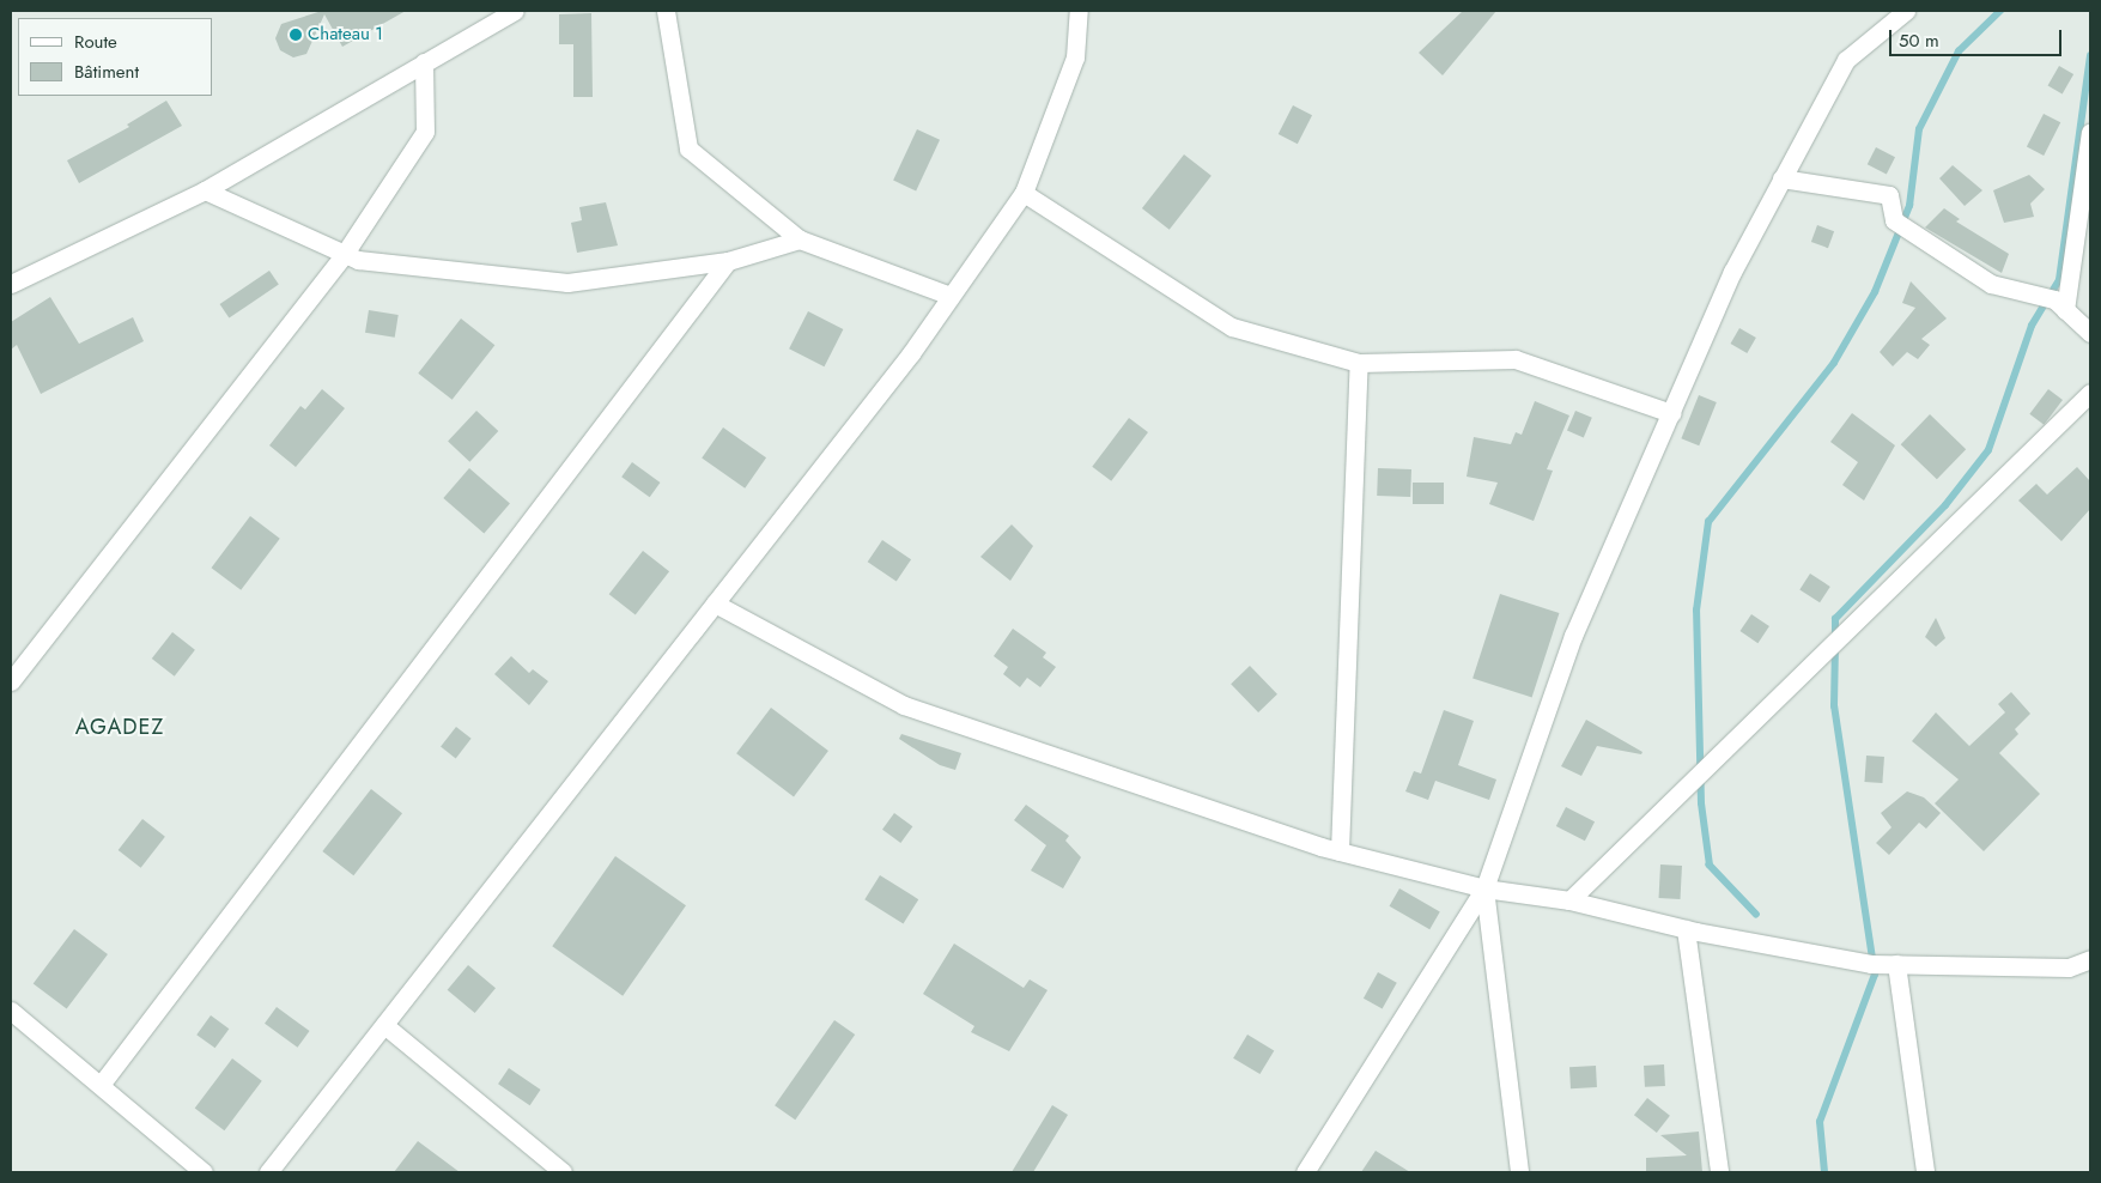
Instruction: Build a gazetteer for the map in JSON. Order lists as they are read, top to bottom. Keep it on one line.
{"districts":["AGADEZ"],"places":["Chateau 1"],"legend":["Route","Bâtiment"],"scale_bar":"50 m"}
